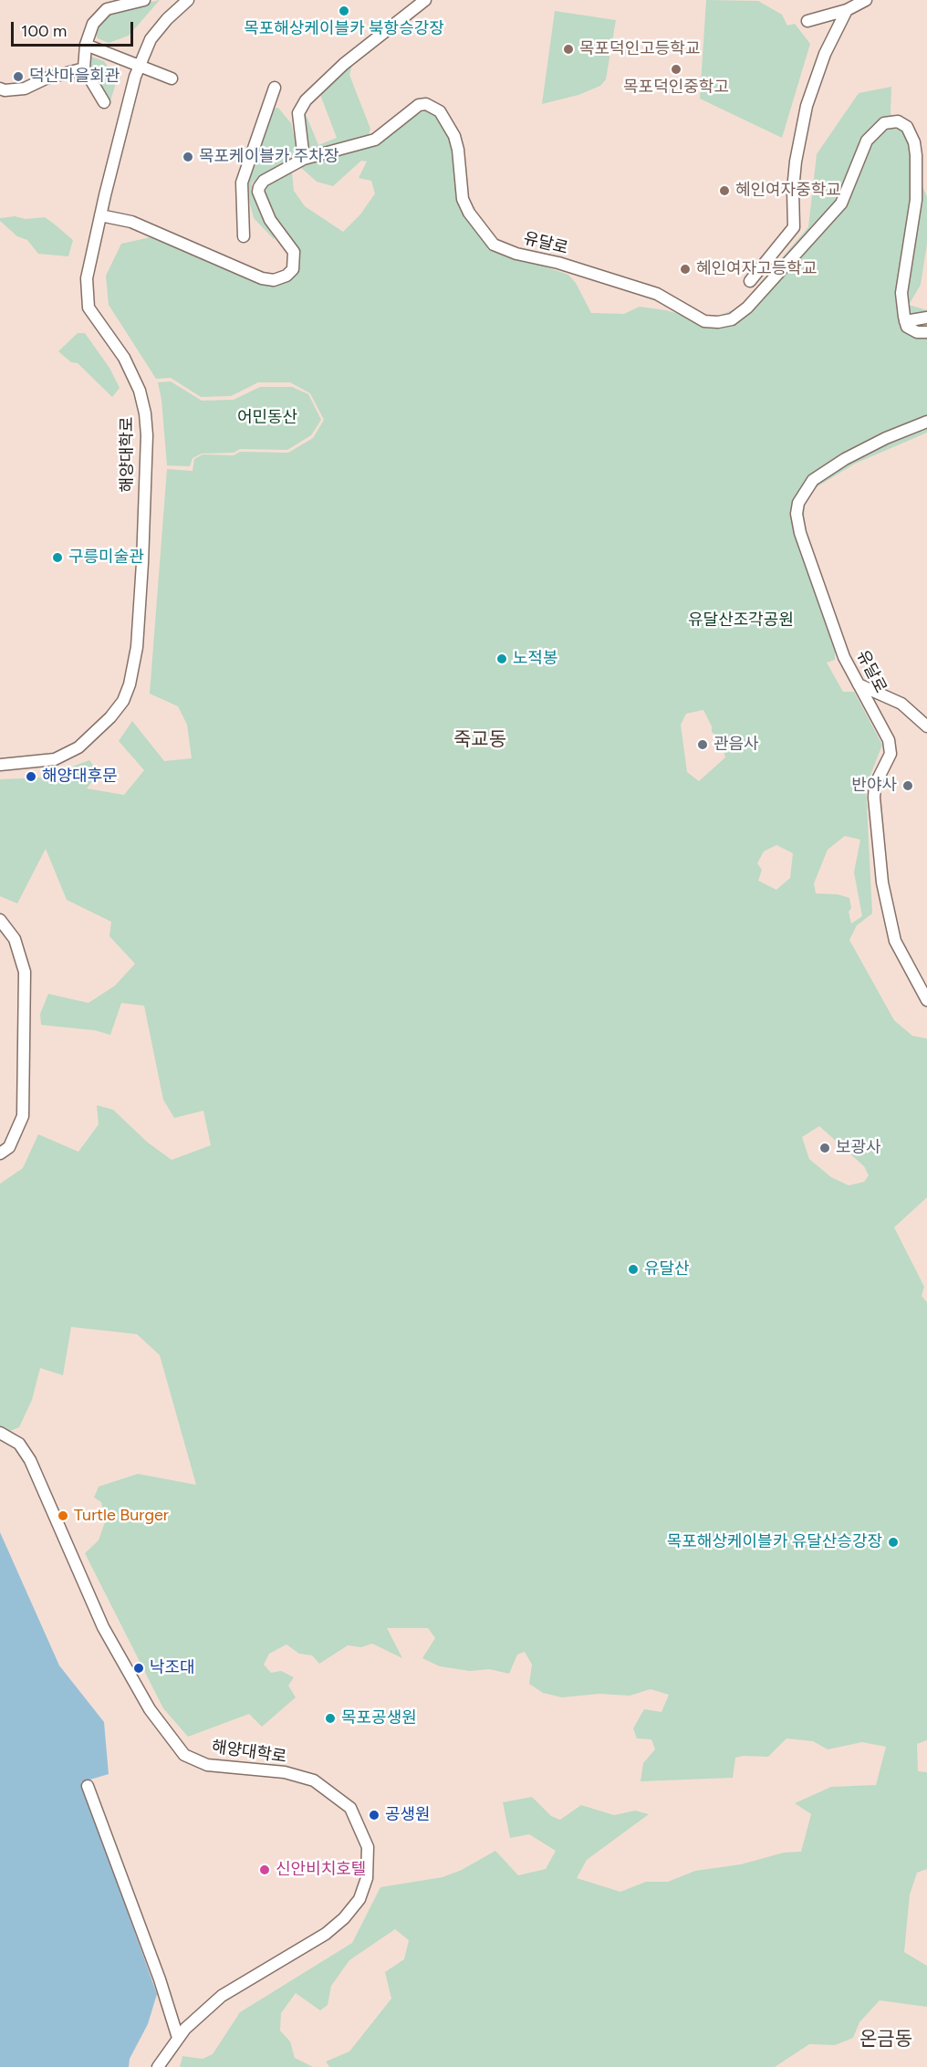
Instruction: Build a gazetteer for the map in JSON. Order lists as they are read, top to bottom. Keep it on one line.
{"streets":{"street":["유달로","해양대학로"]},"crossings":[["유달로","해양대학로"]],"districts":["죽교동","온금동"],"parks":["어민동산","유달산조각공원"],"places":["목포해상케이블카 북항승강장","목포덕인고등학교","목포덕인중학고","덕산마을회관","목포케이블카 주차장","혜인여자중학교","혜인여자고등학교","구릉미술관","노적봉","관음사","해양대후문","반야사","보광사","유달산","Turtle Burger","목포해상케이블카 유달산승강장","낙조대","목포공생원","공생원","신안비치호텔"],"scale_bar":"100 m"}
